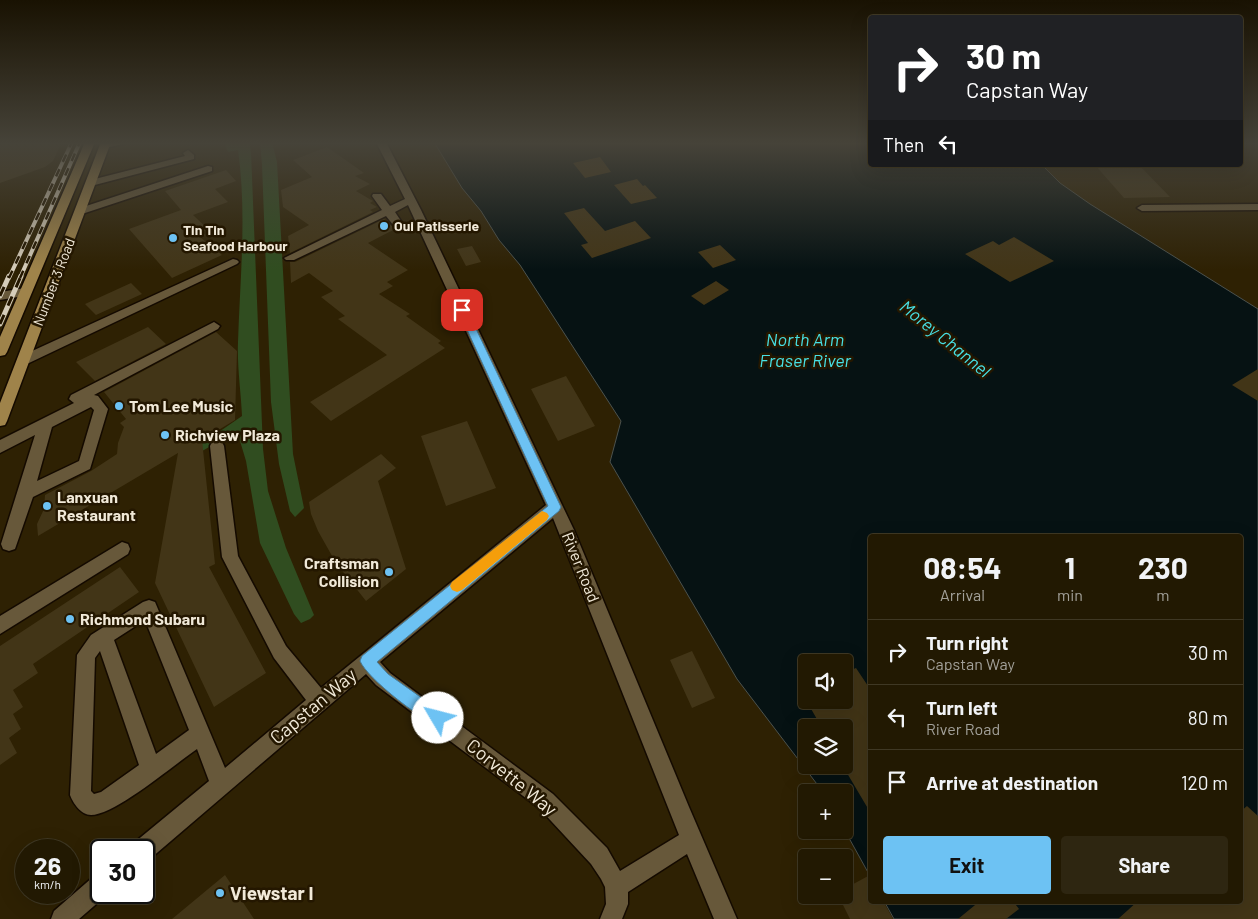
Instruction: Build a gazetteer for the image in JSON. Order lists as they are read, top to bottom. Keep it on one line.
{"streets":{"main road":["Number 3 Road"],"street":["River Road","Capstan Way","Corvette Way"]},"crossings":[["River Road","Capstan Way"],["Capstan Way","Corvette Way"]],"water":["Morey Channel","North Arm Fraser River"],"places":["Oui Patisserie","Tin Tin Seafood Harbour","Tom Lee Music","Richview Plaza","Lanxuan Restaurant","Craftsman Collision","Richmond Subaru","Viewstar I"],"page":{"turn":["30 m","Capstan Way"],"then":"Then","eta":["08:54","Arrival","1","min","230","m"],"list":[{"name":"Turn right","note":"Capstan Way","value":"30 m"},{"name":"Turn left","note":"River Road","value":"80 m"},{"name":"Arrive at destination","value":"120 m"}],"map_buttons":["+","−"],"buttons":["Exit","Share"],"speed":"26 km/h","limit":"30"}}
